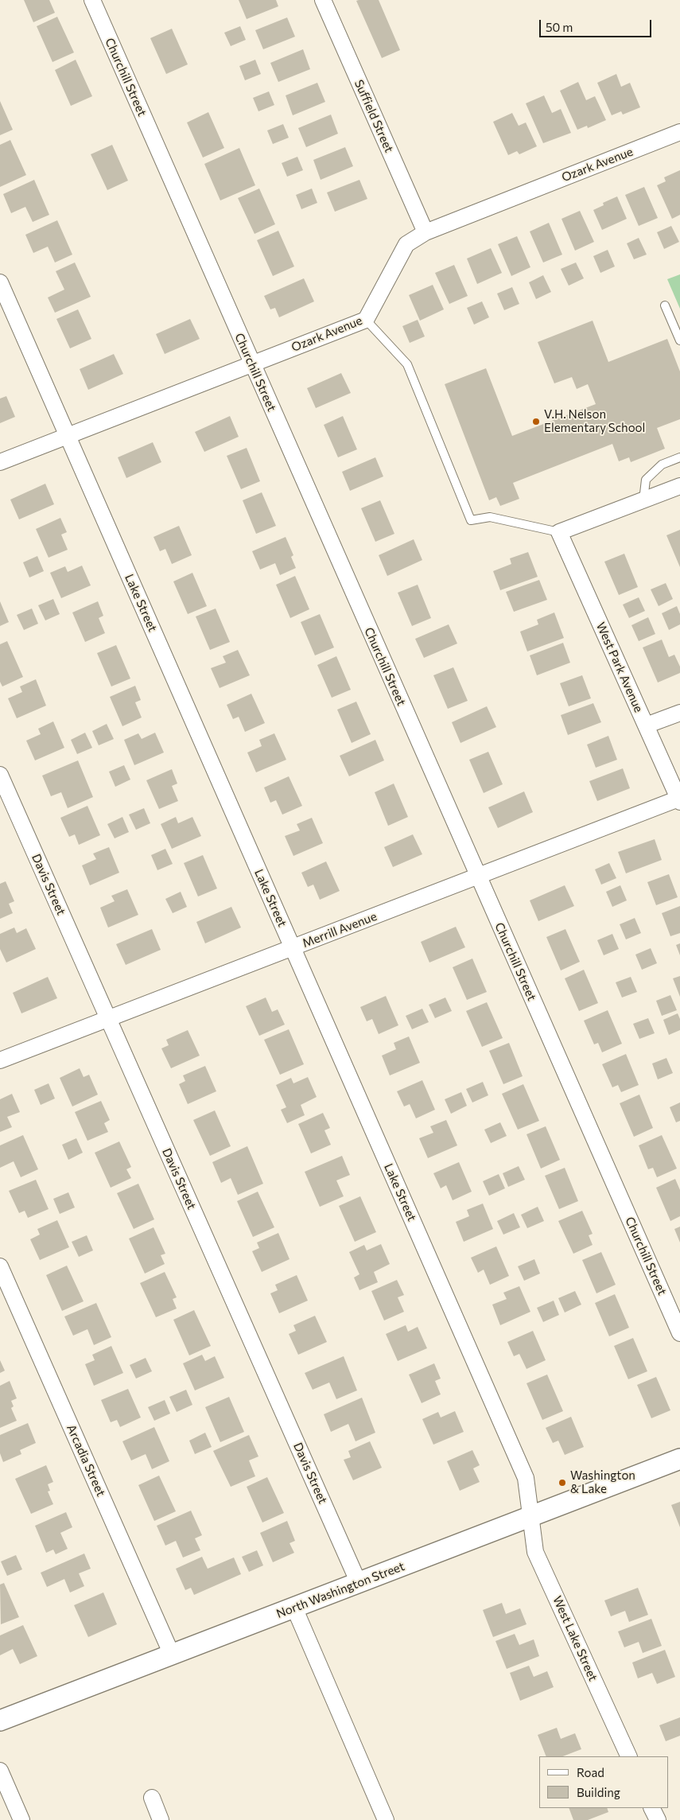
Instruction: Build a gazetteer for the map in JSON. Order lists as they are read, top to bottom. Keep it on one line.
{"streets":{"street":["Churchill Street","Suffield Street","Ozark Avenue","Lake Street","West Park Avenue","Davis Street","Merrill Avenue","Arcadia Street","North Washington Street","West Lake Street"]},"crossings":[["Churchill Street","Ozark Avenue"],["Churchill Street","Merrill Avenue"],["Suffield Street","Ozark Avenue"],["Ozark Avenue","Lake Street"],["Lake Street","Merrill Avenue"],["Lake Street","North Washington Street"],["Lake Street","West Lake Street"],["West Park Avenue","Merrill Avenue"],["Davis Street","Merrill Avenue"],["Davis Street","North Washington Street"],["Arcadia Street","North Washington Street"],["North Washington Street","West Lake Street"]],"places":["V.H. Nelson Elementary School","Washington & Lake"],"legend":["Road","Building"],"scale_bar":"50 m"}
